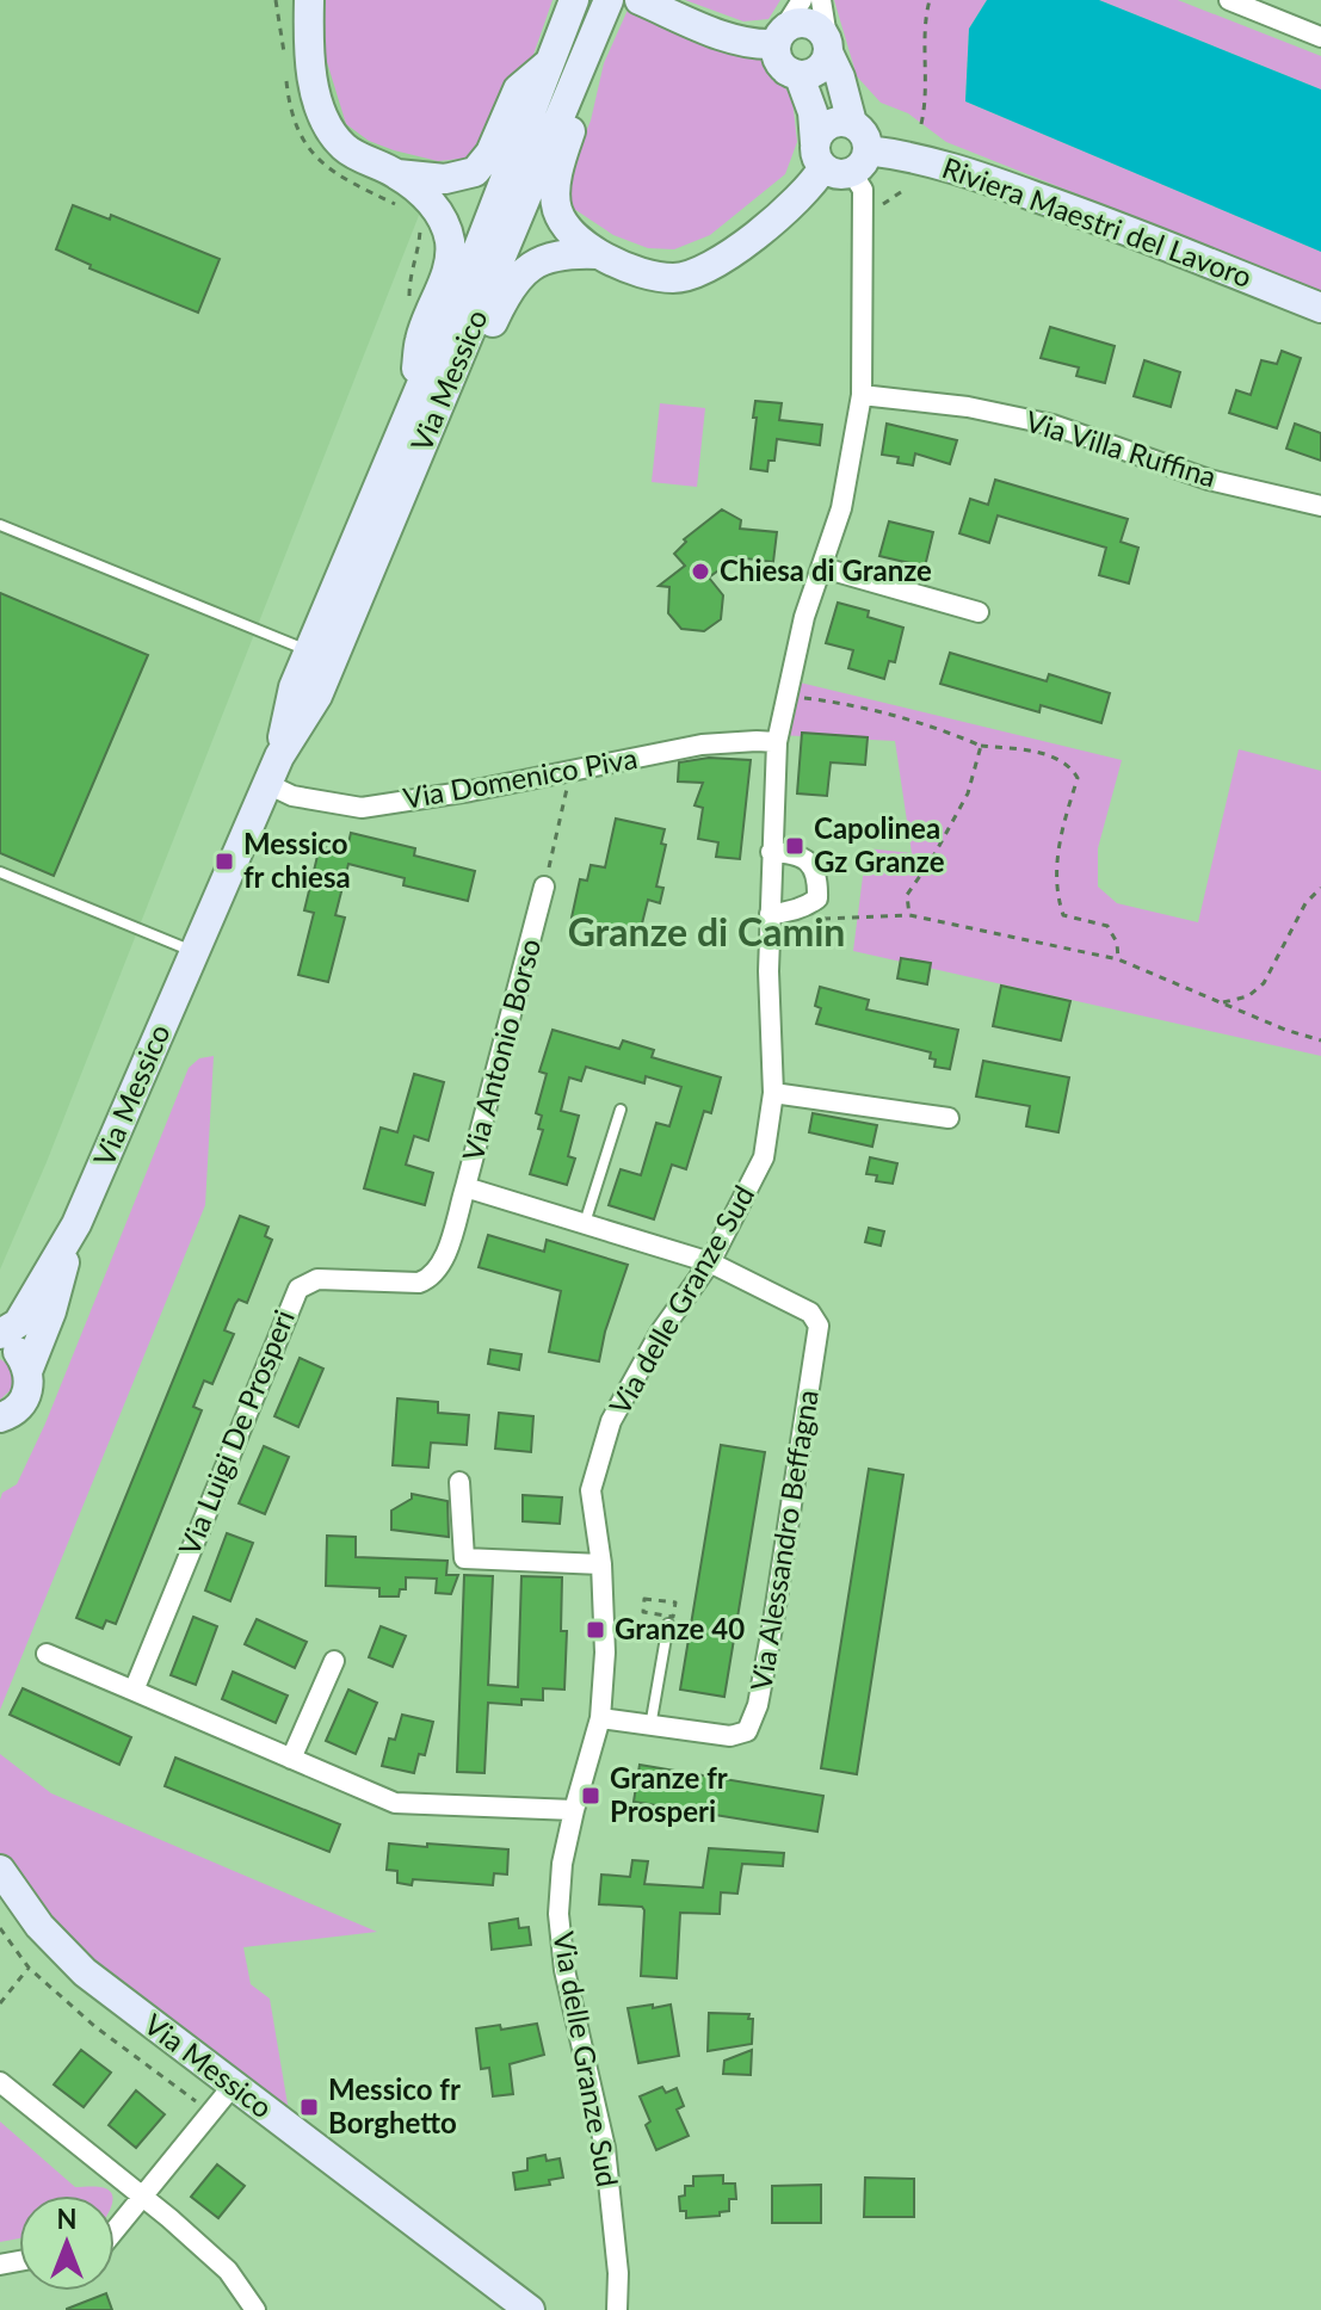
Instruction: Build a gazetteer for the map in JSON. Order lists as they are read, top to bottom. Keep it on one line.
{"streets":{"street":["Riviera Maestri del Lavoro","Via Messico","Via Villa Ruffina","Via Domenico Piva","Via Antonio Borso","Via delle Granze Sud","Via Luigi De Prosperi","Via Alessandro Beffagna"]},"crossings":[["Riviera Maestri del Lavoro","Via delle Granze Sud"],["Via Messico","Via Domenico Piva"],["Via Villa Ruffina","Via delle Granze Sud"],["Via Domenico Piva","Via delle Granze Sud"],["Via Antonio Borso","Via delle Granze Sud"],["Via Antonio Borso","Via Luigi De Prosperi"],["Via Antonio Borso","Via Alessandro Beffagna"],["Via delle Granze Sud","Via Alessandro Beffagna"]],"districts":["Granze di Camin"],"places":{"other":["Chiesa di Granze"],"transit":["Capolinea Gz Granze","Messico fr chiesa","Granze 40","Granze fr Prosperi","Messico fr Borghetto"]},"north":"top"}
